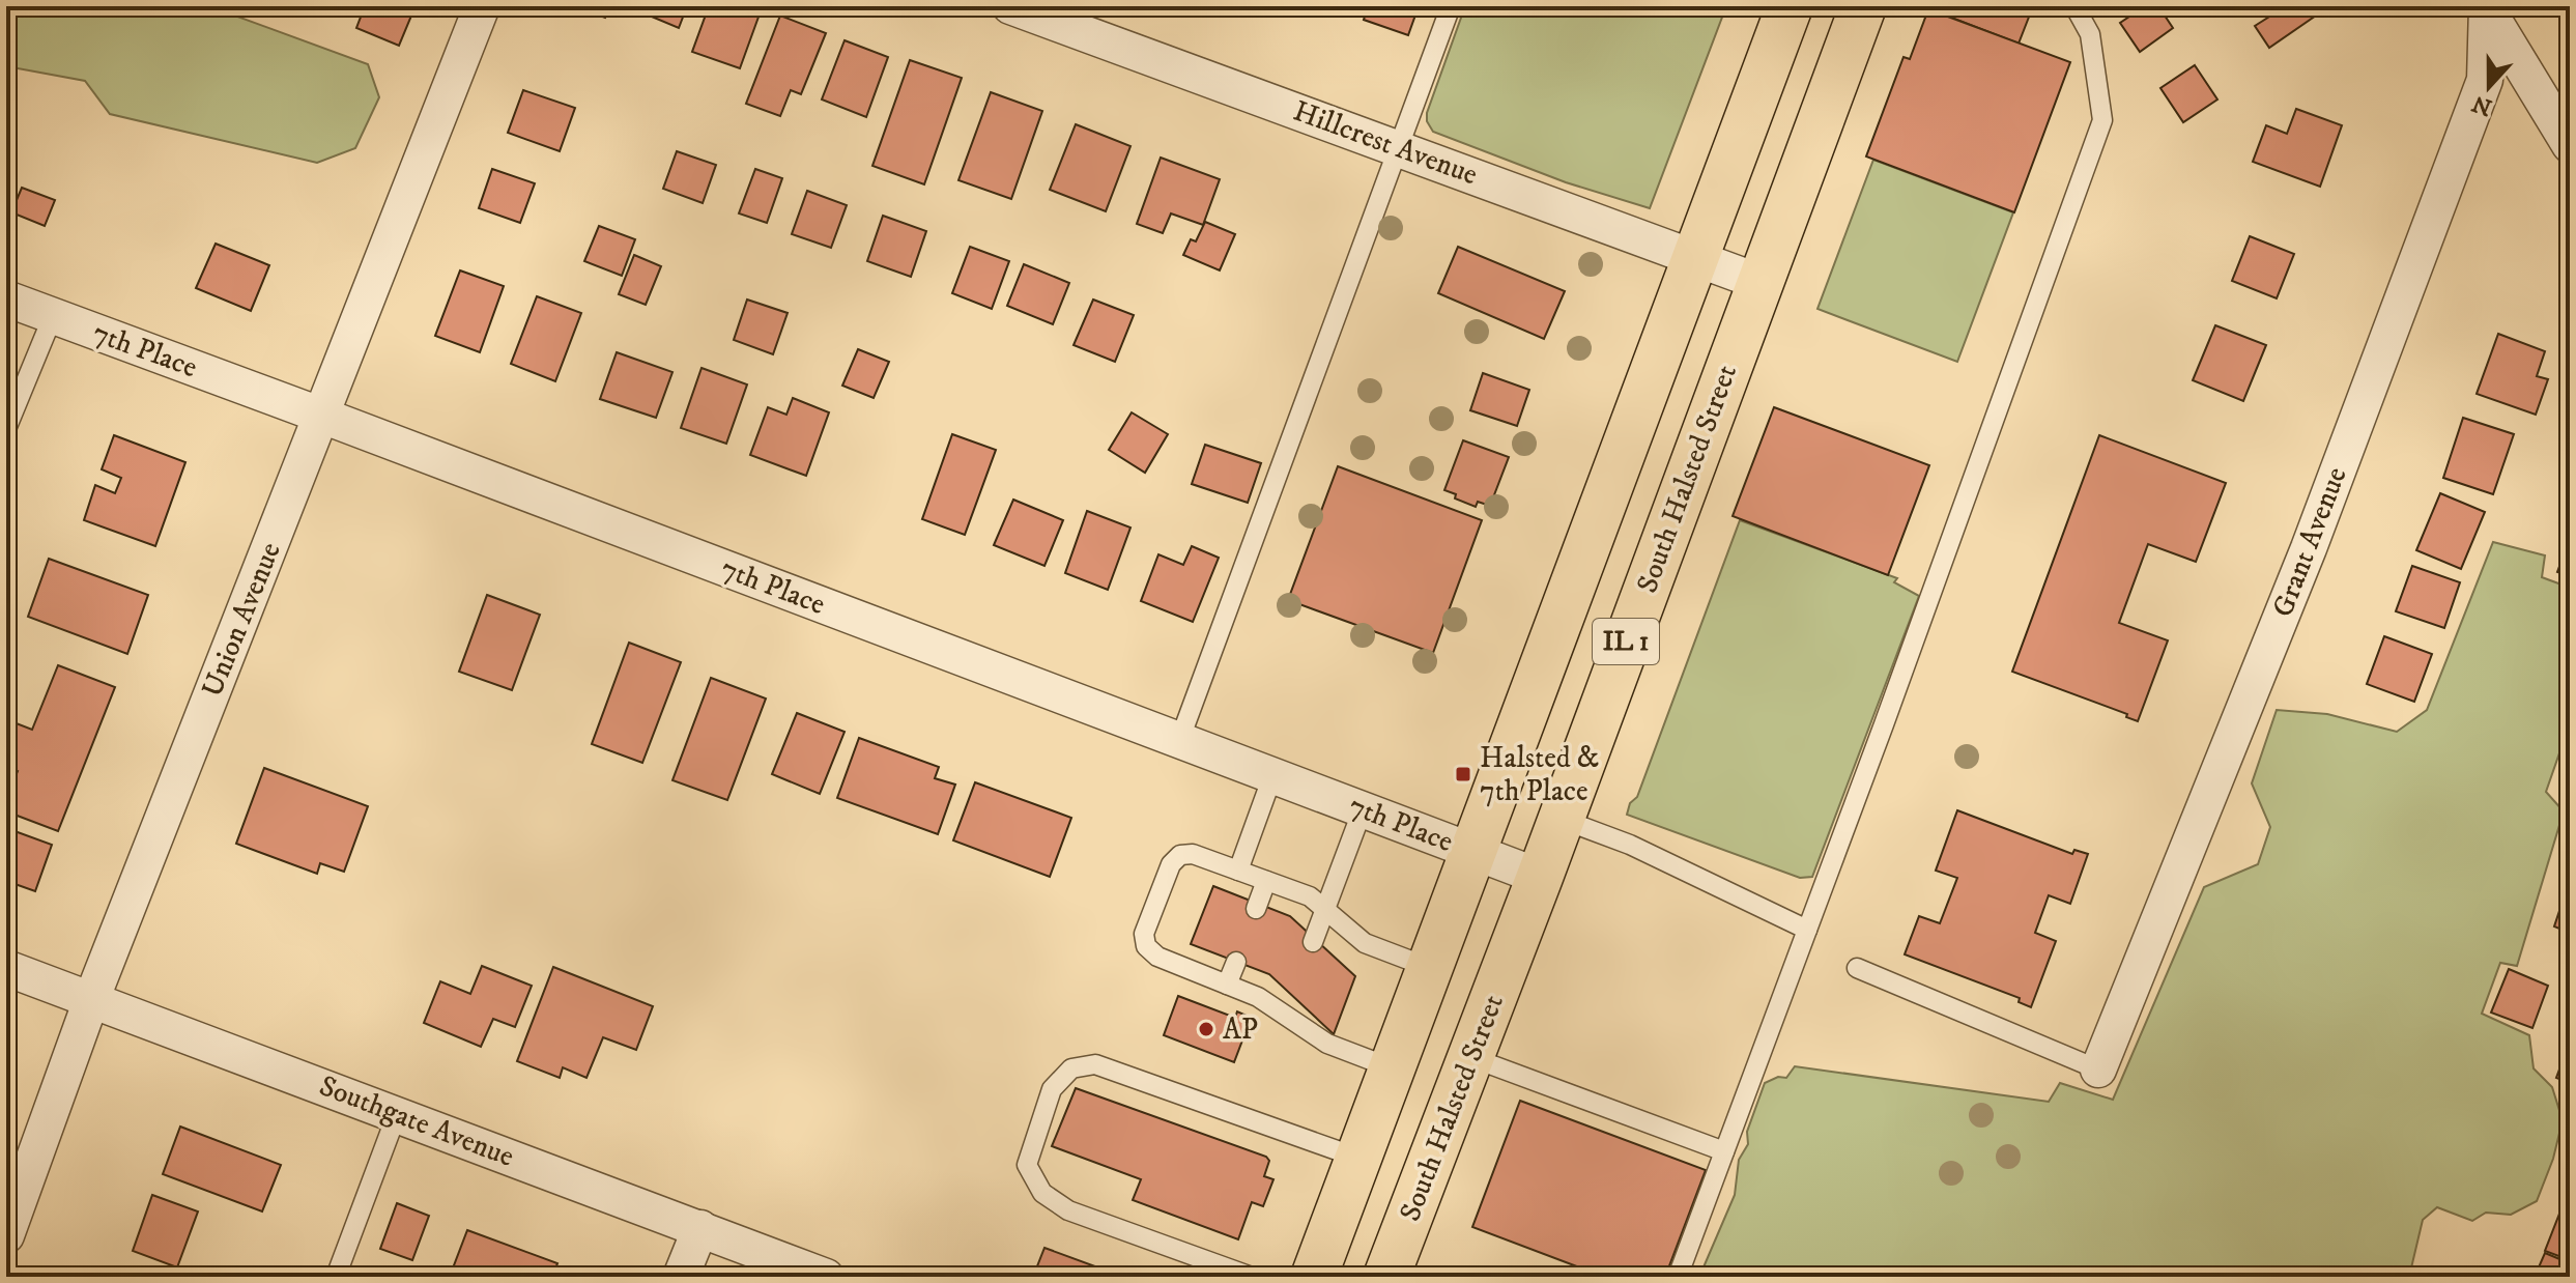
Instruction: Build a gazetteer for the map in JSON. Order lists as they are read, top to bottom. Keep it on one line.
{"streets":{"main road":["South Halsted Street","IL 1"],"street":["Hillcrest Avenue","7th Place","Grant Avenue","Union Avenue","Southgate Avenue"]},"crossings":[["Hillcrest Avenue","South Halsted Street"],["Hillcrest Avenue","IL 1"],["7th Place","South Halsted Street"],["7th Place","Union Avenue"],["7th Place","IL 1"],["Union Avenue","Southgate Avenue"]],"places":{"transit":["Halsted & 7th Place"],"other":["AP"]},"north":"bottom"}
